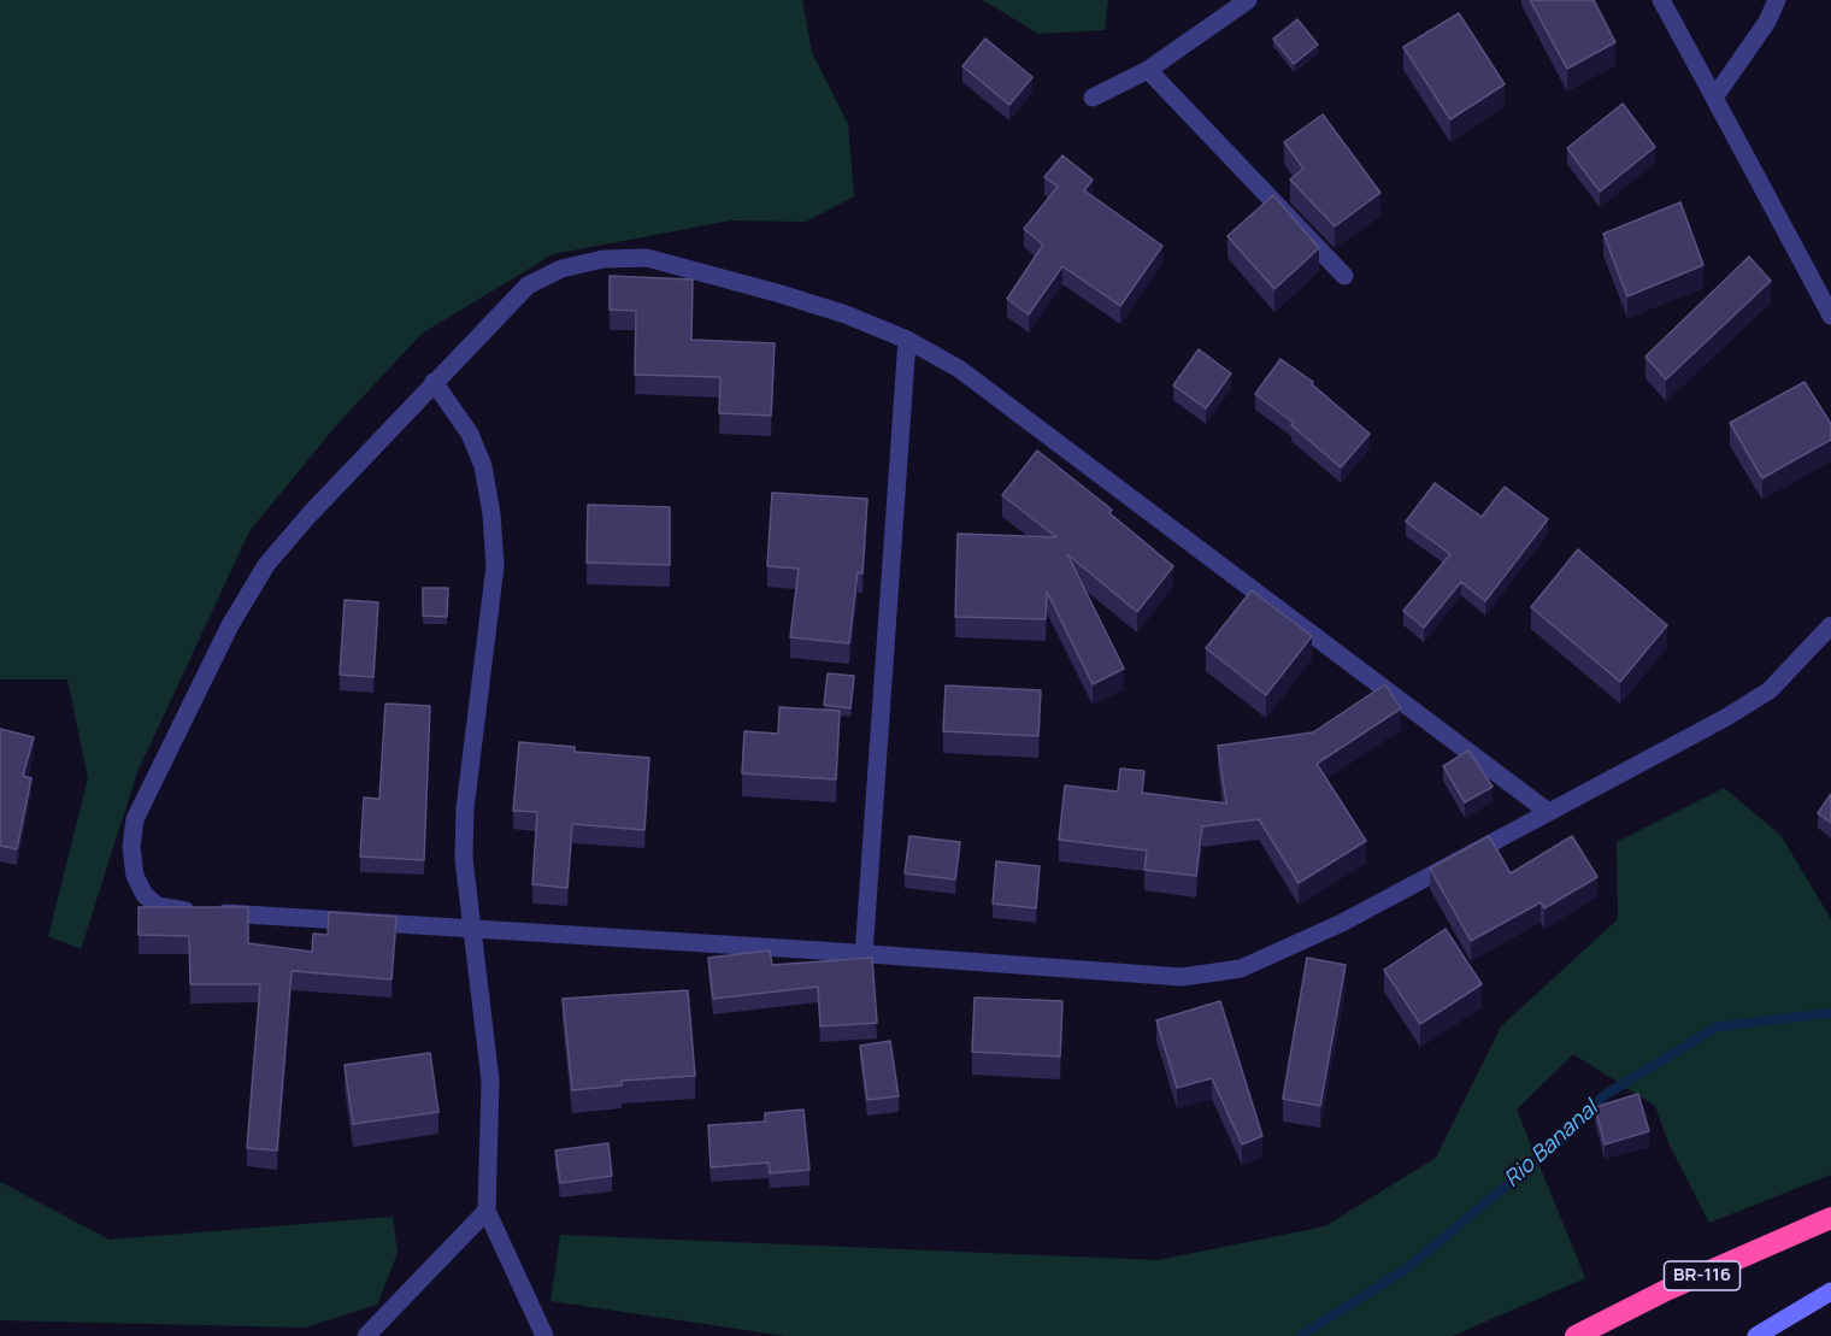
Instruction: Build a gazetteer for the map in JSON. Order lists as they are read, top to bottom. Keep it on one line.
{"streets":{"highway":["BR-116"]},"water":["Rio Bananal"]}
